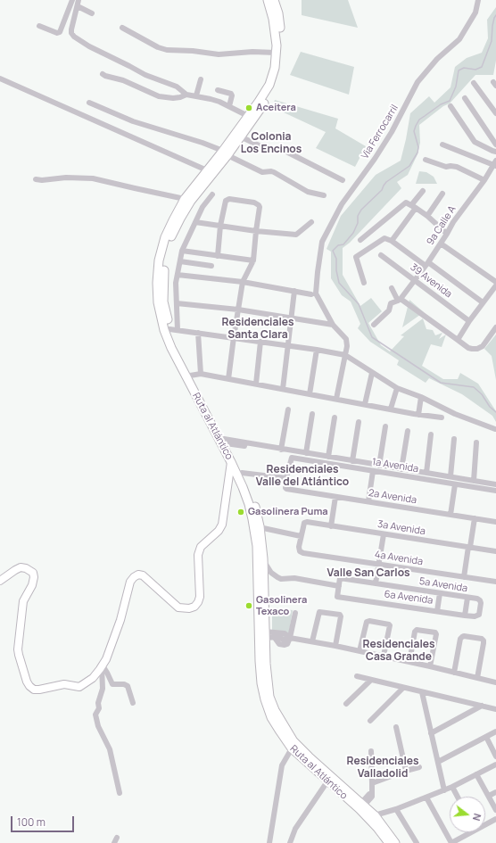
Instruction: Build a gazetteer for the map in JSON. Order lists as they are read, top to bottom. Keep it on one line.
{"streets":{"highway":["Ruta al Atlántico"],"street":["Via Ferrocarril","9a Calle A","39 Avenida","1a Avenida","2a Avenida","3a Avenida","4a Avenida","5a Avenida","6a Avenida"]},"crossings":[["9a Calle A","39 Avenida"],["1a Avenida","2a Avenida"],["3a Avenida","4a Avenida"],["5a Avenida","6a Avenida"]],"districts":["Colonia Los Encinos","Residenciales Santa Clara","Residenciales Valle del Atlántico","Valle San Carlos","Residenciales Casa Grande","Residenciales Valladolid"],"places":["Aceitera","Gasolinera Puma","Gasolinera Texaco"],"scale_bar":"100 m","north":"right"}
